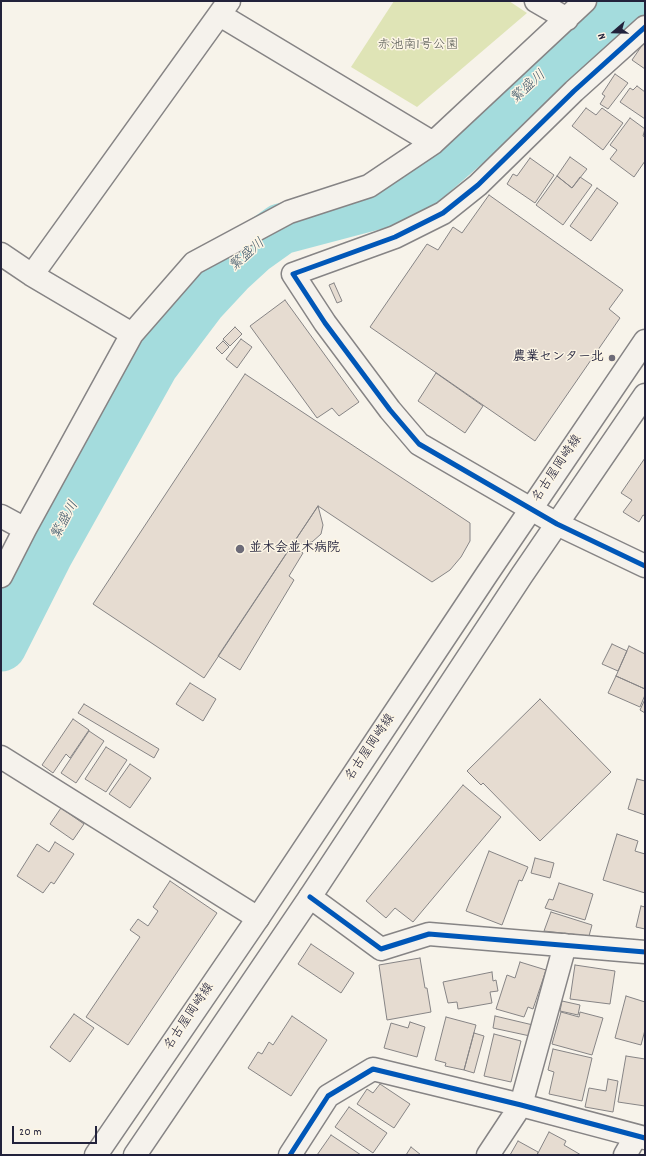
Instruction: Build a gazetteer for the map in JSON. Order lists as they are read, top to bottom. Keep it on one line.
{"streets":{"street":["名古屋岡崎線"]},"water":["繁盛川"],"parks":["赤池南1号公園"],"places":["農業センター北","並木会並木病院"],"scale_bar":"20 m","north":"left"}
